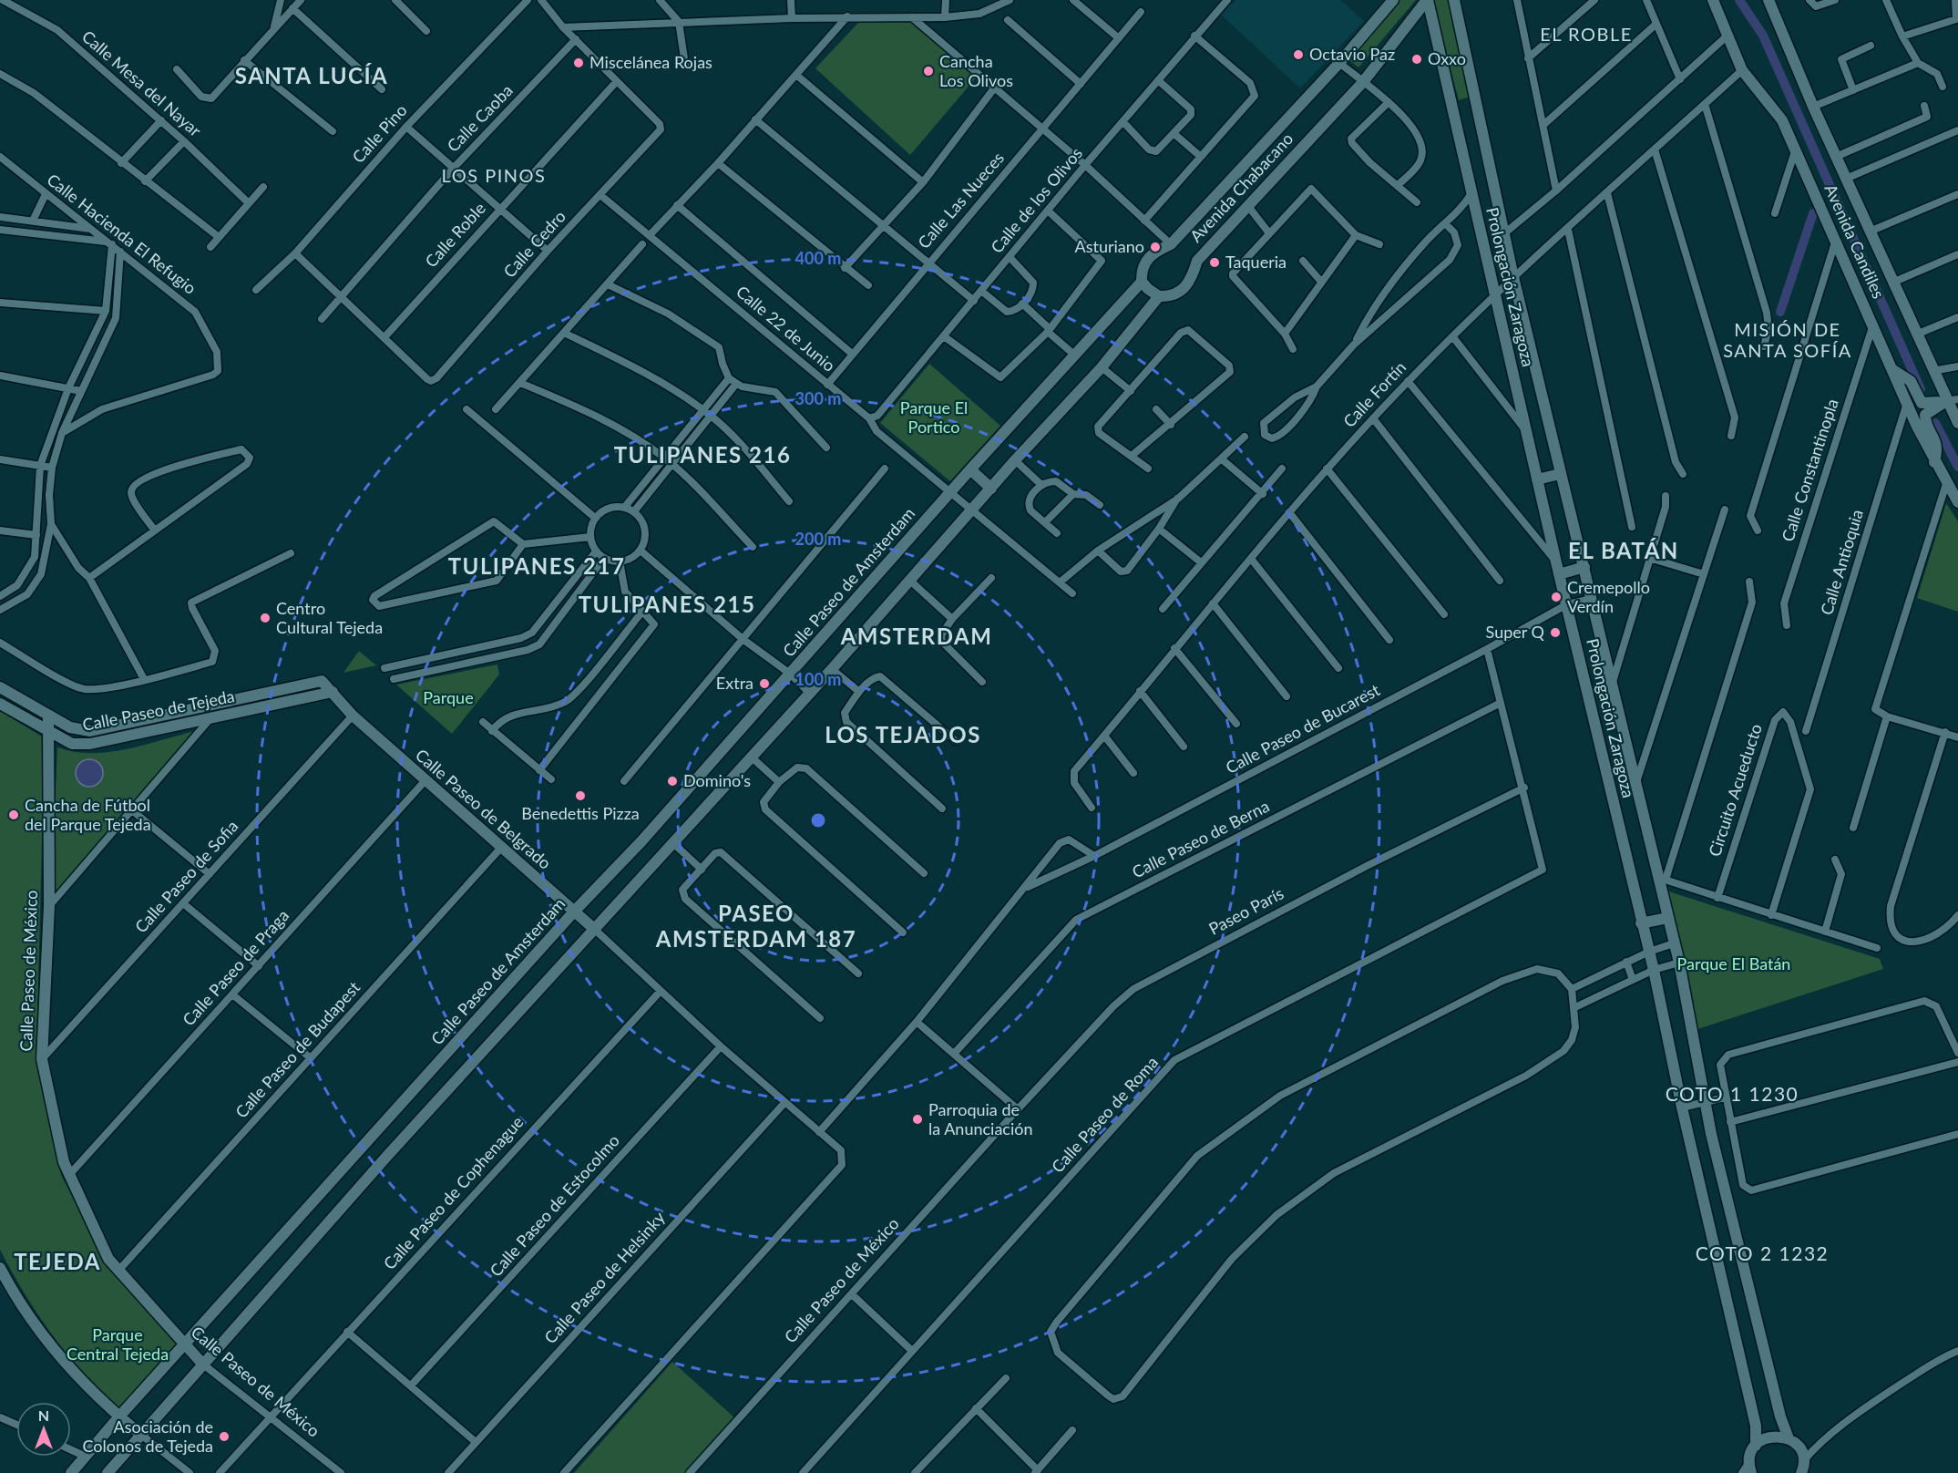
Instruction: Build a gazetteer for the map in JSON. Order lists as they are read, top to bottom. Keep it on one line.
{"streets":{"main road":["Avenida Chabacano","Avenida Candiles","Prolongación Zaragoza","Calle Paseo de Amsterdam","Calle Paseo de Tejeda","Calle Paseo de Belgrado","Calle Paseo de México"],"street":["Calle Mesa del Nayar","Calle Caoba","Calle Pino","Calle Las Nueces","Calle de los Olivos","Calle Hacienda El Refugio","Calle Roble","Calle Cedro","Calle 22 de Junio","Calle Fortín","Calle Constantinopla","Calle Antioquia","Calle Paseo de Bucarest","Circuito Acueducto","Calle Paseo de Berna","Calle Paseo de Sofia","Paseo París","Calle Paseo de Praga","Calle Paseo de Budapest","Calle Paseo de Roma","Calle Paseo de Cophenague","Calle Paseo de Estocolmo","Calle Paseo de Helsinky"]},"crossings":[["Avenida Chabacano","Prolongación Zaragoza"],["Avenida Chabacano","Calle 22 de Junio"],["Avenida Chabacano","Calle Paseo de Amsterdam"],["Calle Las Nueces","Calle 22 de Junio"],["Calle de los Olivos","Calle 22 de Junio"],["Calle Roble","Calle Cedro"],["Avenida Candiles","Calle Fortín"],["Avenida Candiles","Calle Constantinopla"],["Avenida Candiles","Calle Antioquia"],["Calle Cedro","Calle 22 de Junio"],["Prolongación Zaragoza","Calle Fortín"],["Prolongación Zaragoza","Calle Paseo de Bucarest"],["Calle 22 de Junio","Calle Paseo de Amsterdam"],["Calle Paseo de Amsterdam","Calle Paseo de Belgrado"],["Calle Paseo de Amsterdam","Calle Paseo de México"],["Calle Paseo de Tejeda","Calle Paseo de Belgrado"],["Calle Paseo de Tejeda","Calle Paseo de México"],["Calle Paseo de Belgrado","Calle Paseo de Sofia"],["Calle Paseo de Belgrado","Calle Paseo de Praga"],["Calle Paseo de Belgrado","Calle Paseo de Budapest"],["Calle Paseo de Belgrado","Calle Paseo de Cophenague"],["Calle Paseo de Belgrado","Calle Paseo de Estocolmo"],["Calle Paseo de Belgrado","Calle Paseo de Helsinky"],["Calle Paseo de Sofia","Calle Paseo de México"],["Paseo París","Calle Paseo de México"],["Paseo París","Calle Paseo de Roma"],["Calle Paseo de Praga","Calle Paseo de México"],["Calle Paseo de México","Calle Paseo de Budapest"],["Calle Paseo de México","Calle Paseo de Cophenague"]],"districts":["EL ROBLE","SANTA LUCÍA","LOS PINOS","MISIÓN DE SANTA SOFÍA","TULIPANES 216","EL BATÁN","TULIPANES 217","TULIPANES 215","AMSTERDAM","LOS TEJADOS","PASEO AMSTERDAM 187","COTO 1 1230","COTO 2 1232","TEJEDA"],"parks":["Parque El Portico","Parque","Parque El Batán","Parque Central Tejeda"],"places":["Octavio Paz","Oxxo","Miscelánea Rojas","Cancha Los Olivos","Asturiano","Taqueria","Cremepollo Verdín","Centro Cultural Tejeda","Super Q","Extra","Domino's","Benedettis Pizza","Cancha de Fútbol del Parque Tejeda","Parroquia de la Anunciación","Asociación de Colonos de Tejeda"],"north":"top","rings":["400 m","300 m","200 m","100 m"]}
